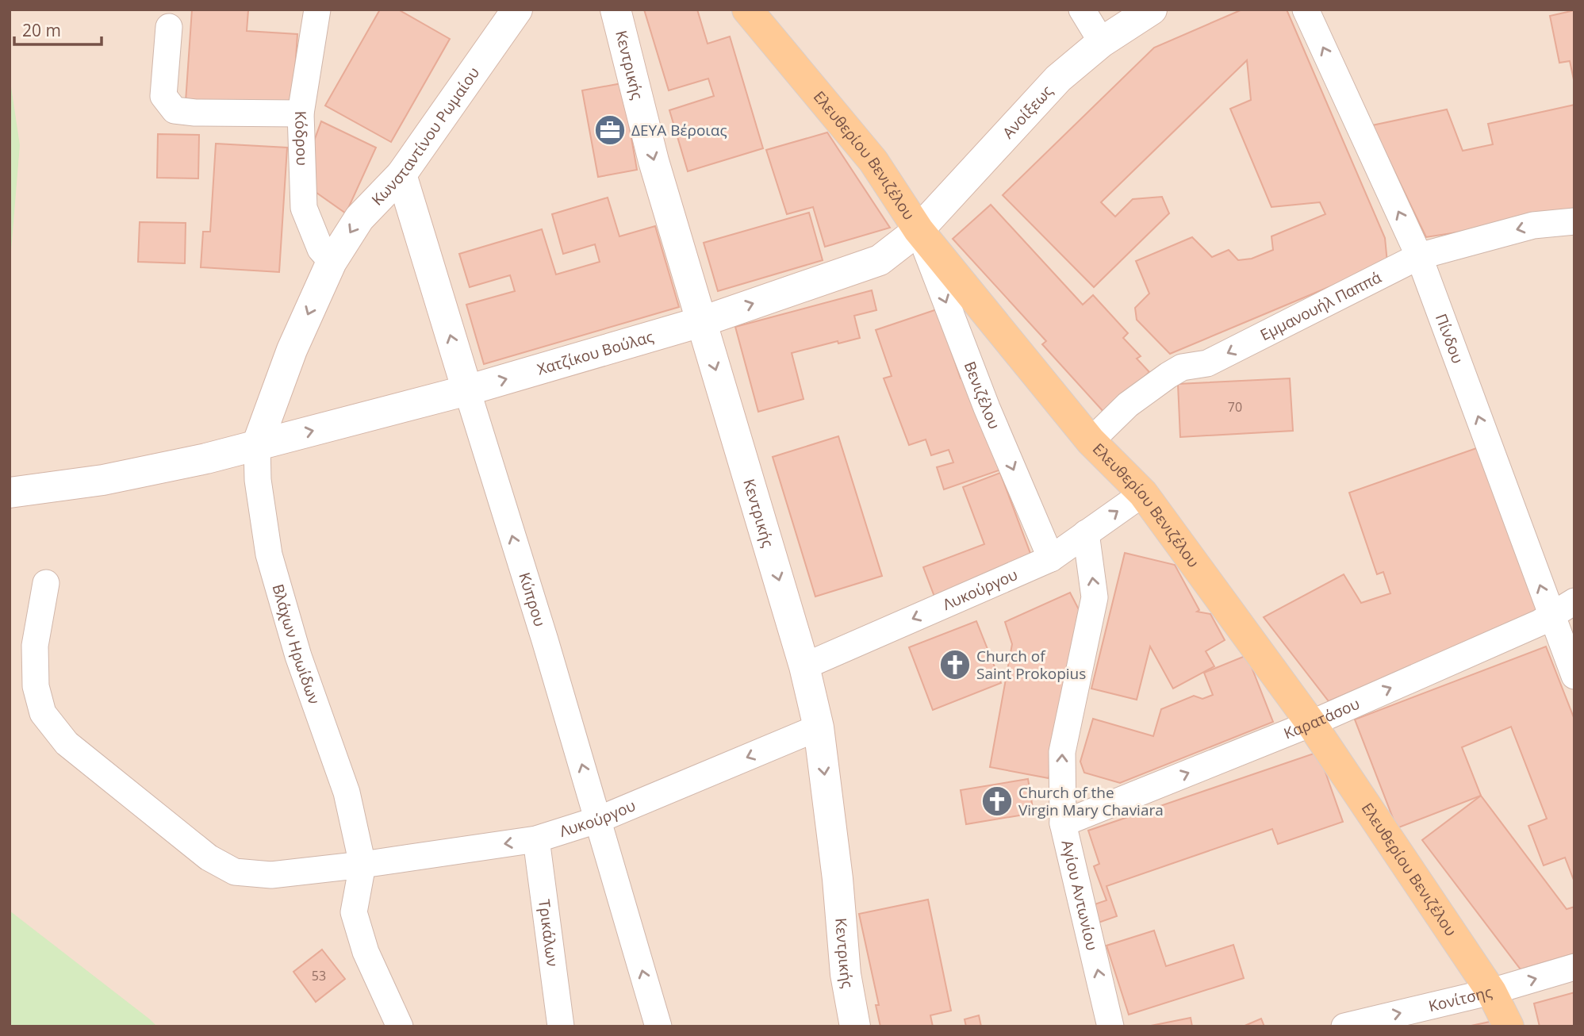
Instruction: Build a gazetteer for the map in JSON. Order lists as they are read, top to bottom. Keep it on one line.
{"streets":{"main road":["Ελευθερίου Βενιζέλου"],"street":["Κεντρικής","Ανοίξεως","Κωνσταντίνου Ρωμαίου","Κόδρου","Εμμανουήλ Παππά","Πίνδου","Χατζίκου Βούλας","Βενιζέλου","Λυκούργου","Κύπρου","Βλάχων Ηρωίδων","Καρατάσου","Αγίου Αντωνίου","Τρικάλων","Κονίτσης"]},"crossings":[["Κεντρικής","Χατζίκου Βούλας"],["Κεντρικής","Λυκούργου"],["Ανοίξεως","Ελευθερίου Βενιζέλου"],["Ανοίξεως","Χατζίκου Βούλας"],["Ανοίξεως","Βενιζέλου"],["Κωνσταντίνου Ρωμαίου","Κόδρου"],["Κωνσταντίνου Ρωμαίου","Κύπρου"],["Κωνσταντίνου Ρωμαίου","Βλάχων Ηρωίδων"],["Κόδρου","Βλάχων Ηρωίδων"],["Ελευθερίου Βενιζέλου","Εμμανουήλ Παππά"],["Ελευθερίου Βενιζέλου","Χατζίκου Βούλας"],["Ελευθερίου Βενιζέλου","Βενιζέλου"],["Ελευθερίου Βενιζέλου","Λυκούργου"],["Ελευθερίου Βενιζέλου","Καρατάσου"],["Ελευθερίου Βενιζέλου","Κονίτσης"],["Εμμανουήλ Παππά","Πίνδου"],["Πίνδου","Καρατάσου"],["Χατζίκου Βούλας","Βενιζέλου"],["Χατζίκου Βούλας","Κύπρου"],["Χατζίκου Βούλας","Βλάχων Ηρωίδων"],["Βενιζέλου","Λυκούργου"],["Λυκούργου","Κύπρου"],["Λυκούργου","Βλάχων Ηρωίδων"],["Λυκούργου","Αγίου Αντωνίου"],["Λυκούργου","Τρικάλων"],["Καρατάσου","Αγίου Αντωνίου"]],"one_way":["Κεντρικής","Κωνσταντίνου Ρωμαίου","Εμμανουήλ Παππά","Πίνδου","Χατζίκου Βούλας","Βενιζέλου","Λυκούργου","Κύπρου","Καρατάσου","Αγίου Αντωνίου","Κονίτσης"],"places":{"office":["ΔΕΥΑ Βέροιας"],"church":["Church of Saint Prokopius","Church of the Virgin Mary Chaviara"]},"house_numbers":["70","53"],"scale_bar":"20 m"}
